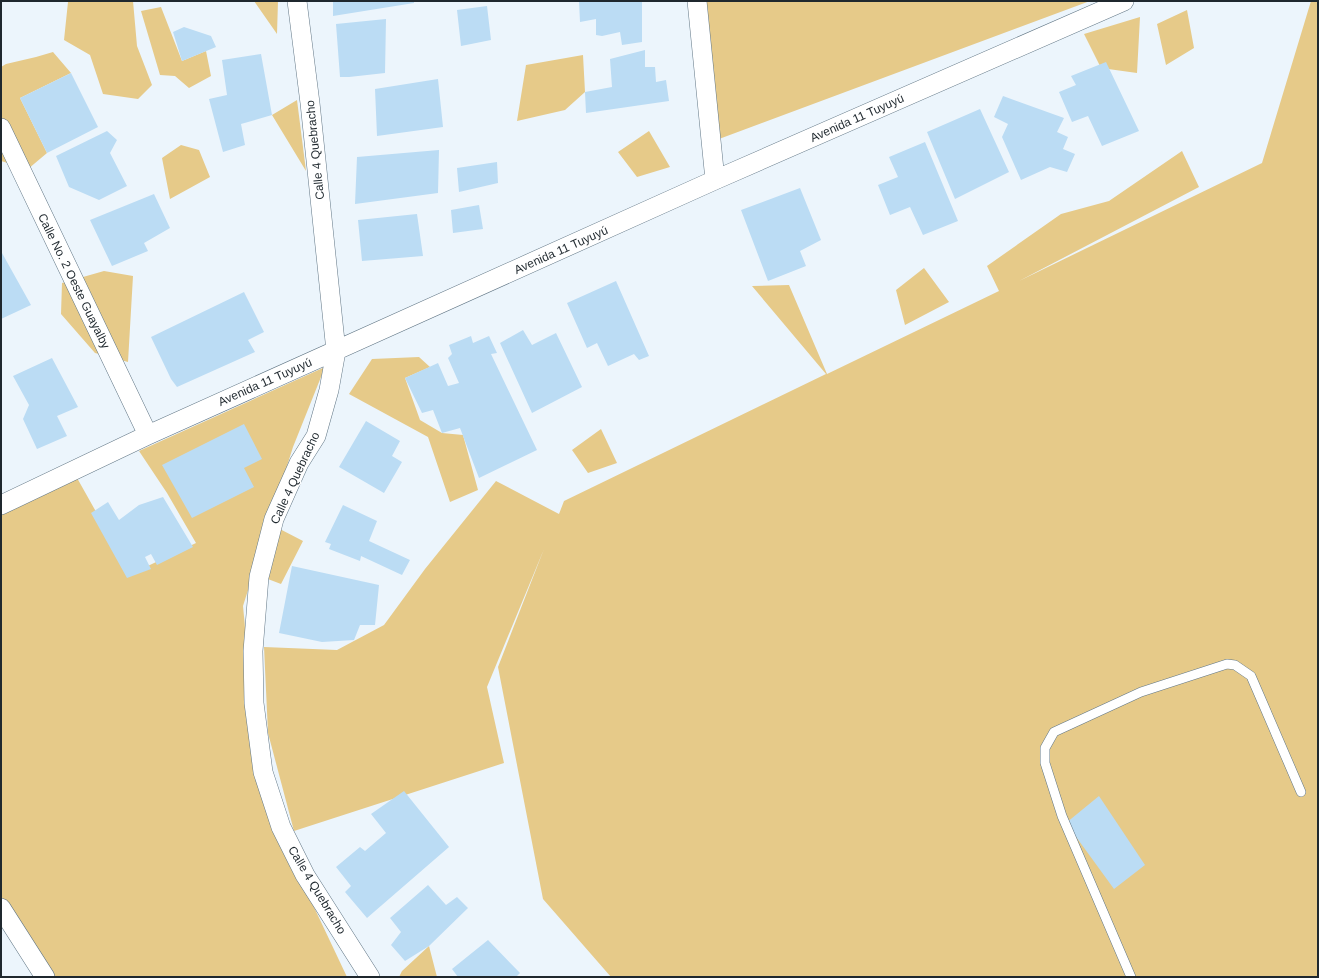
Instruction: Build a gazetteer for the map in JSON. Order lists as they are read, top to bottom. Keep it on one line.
{"streets":{"street":["Avenida 11 Tuyuyú","Calle 4 Quebracho","Calle No. 2 Oeste Guayalby"]},"crossings":[["Avenida 11 Tuyuyú","Calle 4 Quebracho"],["Avenida 11 Tuyuyú","Calle No. 2 Oeste Guayalby"]]}
